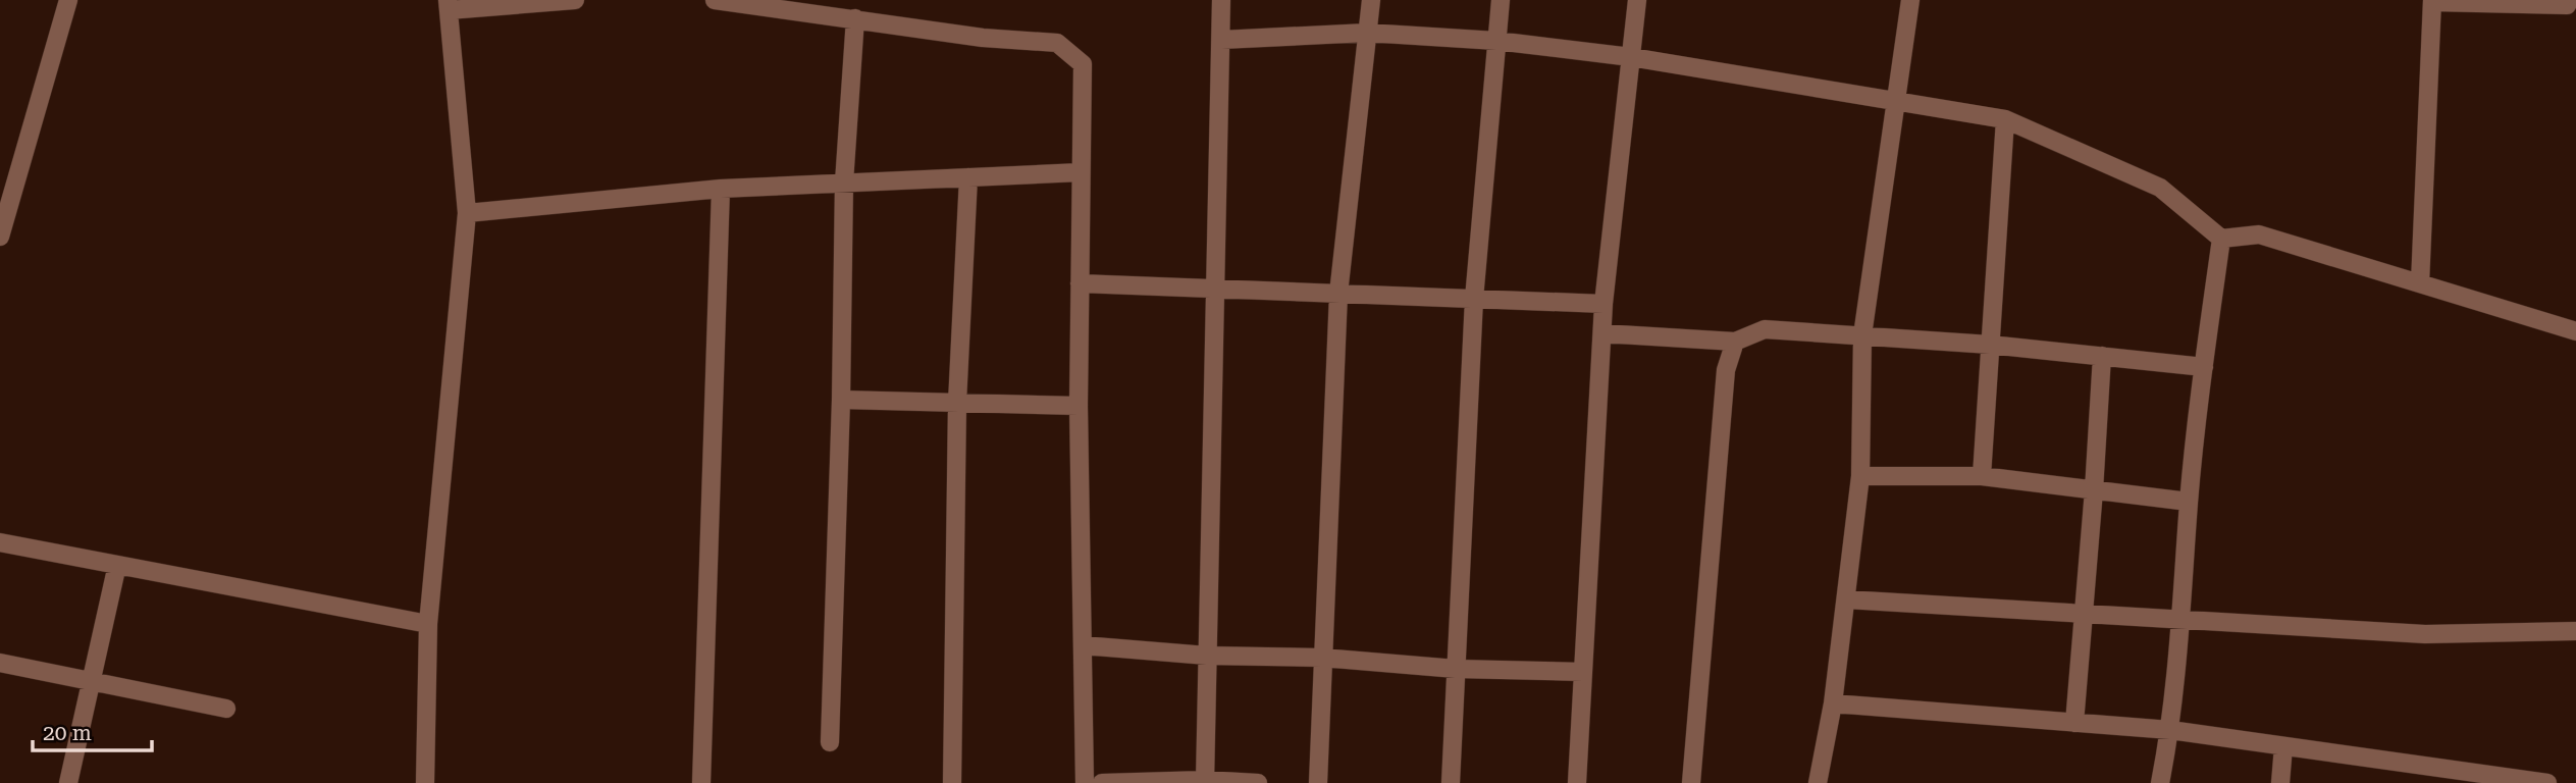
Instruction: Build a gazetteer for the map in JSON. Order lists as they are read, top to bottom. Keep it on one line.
{"scale_bar":"20 m"}
